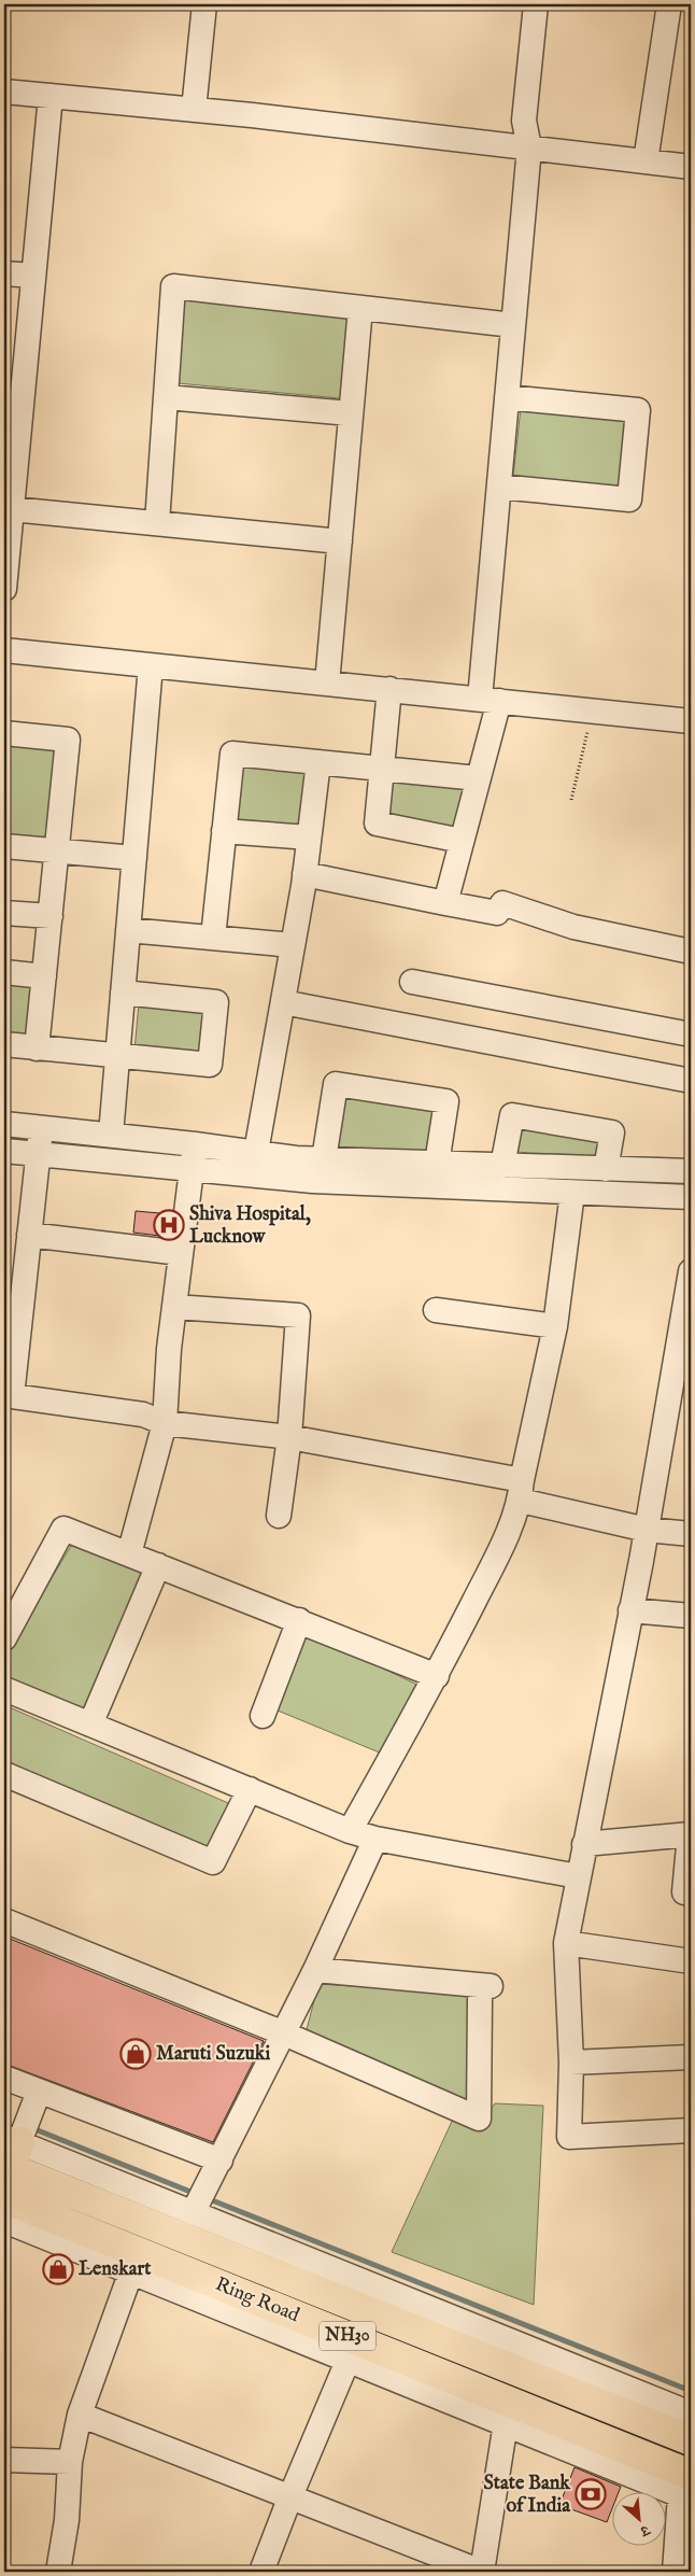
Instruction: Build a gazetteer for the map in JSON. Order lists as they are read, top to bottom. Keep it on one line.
{"streets":{"highway":["Ring Road","NH30"]},"places":{"hospital":["Shiva Hospital, Lucknow"],"shop":["Maruti Suzuki","Lenskart"],"bank":["State Bank of India"]},"north":"bottom right"}
